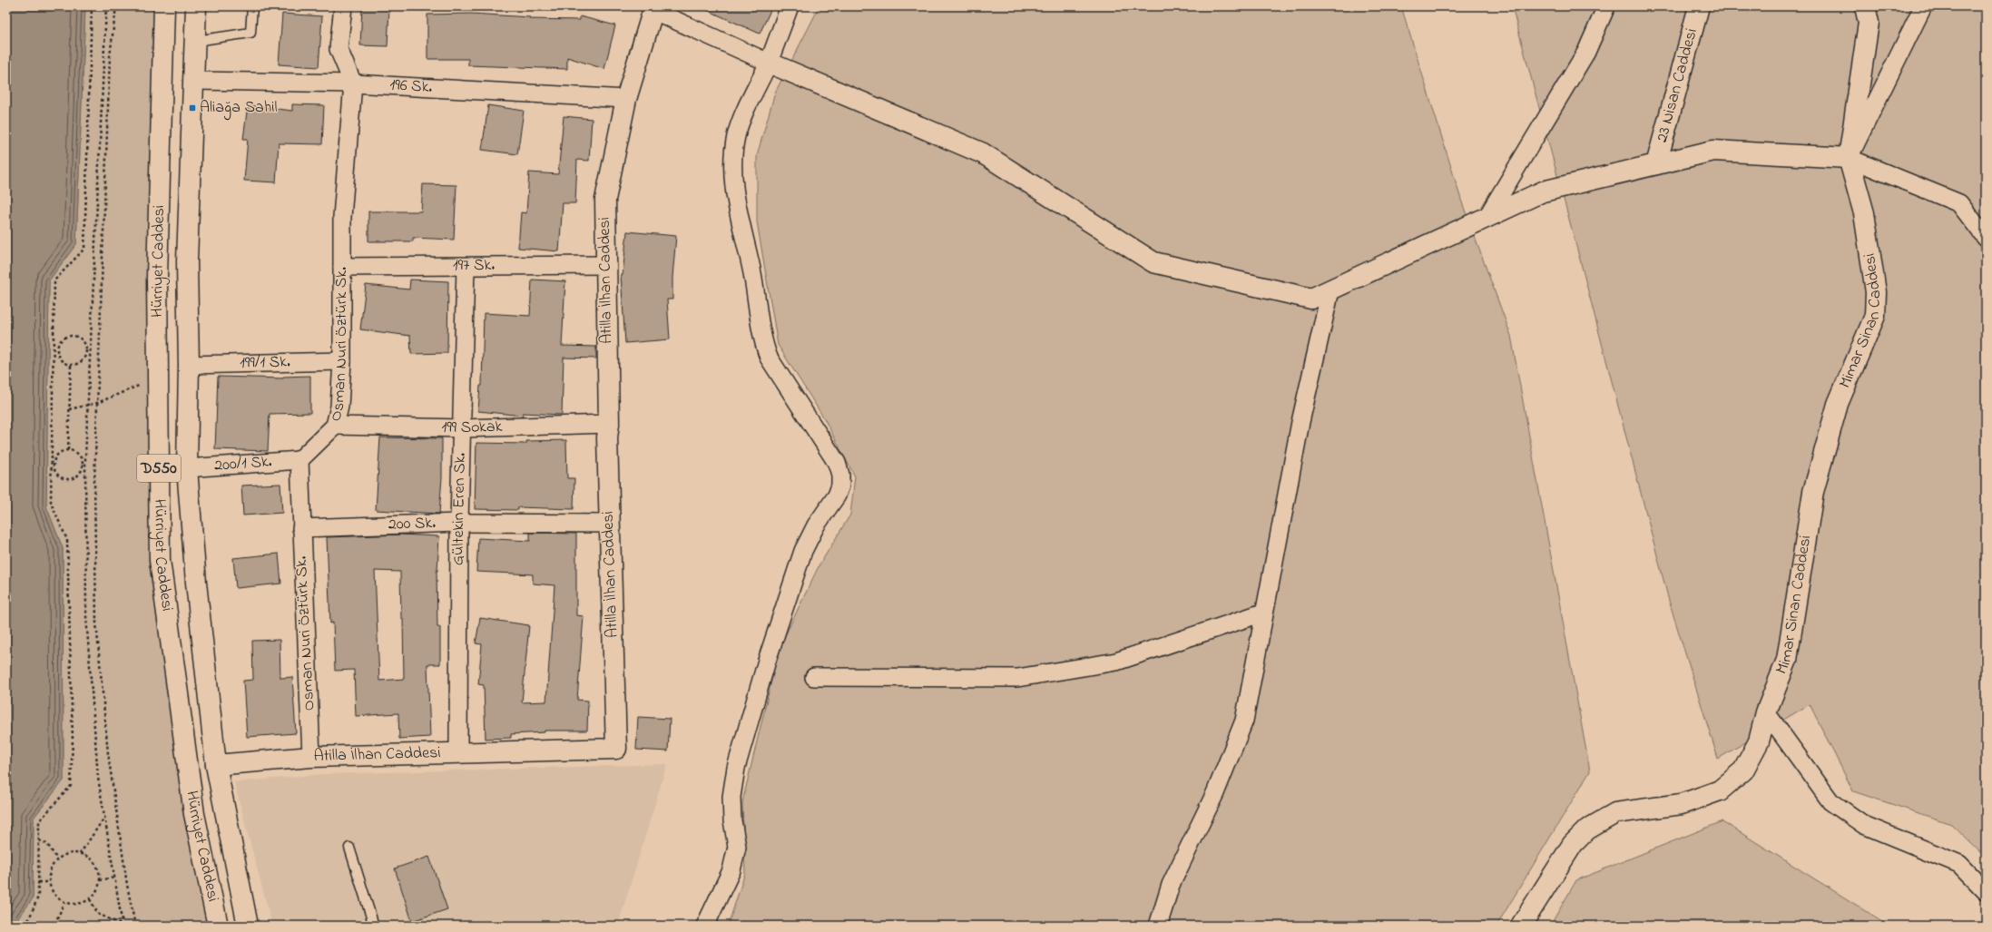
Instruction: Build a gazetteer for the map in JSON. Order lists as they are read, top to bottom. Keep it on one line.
{"streets":{"main road":["23 Nisan Caddesi","Hürriyet Caddesi","Atilla İlhan Caddesi","Mimar Sinan Caddesi","D550"],"street":["196 Sk.","197 Sk.","Osman Nuri Öztürk Sk.","199/1 Sk.","199 Sokak","200/1 Sk.","Gültekin Eren Sk.","200 Sk."]},"crossings":[["196 Sk.","Hürriyet Caddesi"],["196 Sk.","Atilla İlhan Caddesi"],["196 Sk.","Osman Nuri Öztürk Sk."],["Hürriyet Caddesi","Atilla İlhan Caddesi"],["Hürriyet Caddesi","199/1 Sk."],["Hürriyet Caddesi","200/1 Sk."],["197 Sk.","Atilla İlhan Caddesi"],["197 Sk.","Osman Nuri Öztürk Sk."],["197 Sk.","Gültekin Eren Sk."],["Atilla İlhan Caddesi","Osman Nuri Öztürk Sk."],["Atilla İlhan Caddesi","199 Sokak"],["Atilla İlhan Caddesi","Gültekin Eren Sk."],["Atilla İlhan Caddesi","200 Sk."],["Osman Nuri Öztürk Sk.","199/1 Sk."],["Osman Nuri Öztürk Sk.","199 Sokak"],["Osman Nuri Öztürk Sk.","200/1 Sk."],["Osman Nuri Öztürk Sk.","200 Sk."],["199 Sokak","Gültekin Eren Sk."],["Gültekin Eren Sk.","200 Sk."]],"places":{"transit":["Aliağa Sahil"]}}
